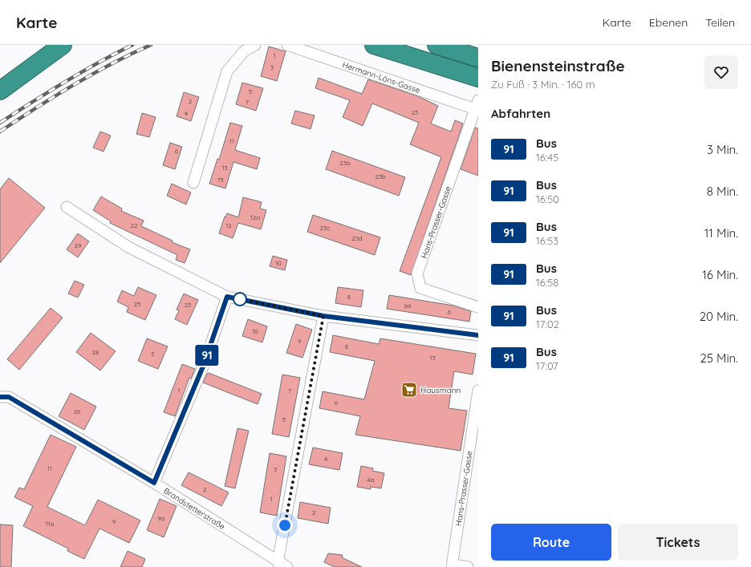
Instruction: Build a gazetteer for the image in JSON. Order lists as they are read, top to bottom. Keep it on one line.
{"streets":{"street":["Hermann-Löns-Gasse","Hans-Prasser-Gasse","Brandstetterstraße"]},"crossings":[["Hermann-Löns-Gasse","Hans-Prasser-Gasse"]],"places":{"supermarket":["Hausmann"]},"lines":["bus line 91"],"house_numbers":["1","3","5","2","7","23","4","11","6","23a","13","23b","15","12a","22","12","23c","23d","29","10","8","25","23","6a","6","10","9","8","28","3","13","1","7","6","26","5","4","11","3","4a","2","1","2","9a","9","11a"],"page":{"header":"Karte","nav":["Karte","Ebenen","Teilen"],"on_map":"91","heading":[["Bienensteinstraße","Zu Fuß · 3 Min. · 160 m"],"Abfahrten"],"list":[{"mark":"91","name":"Bus","note":"16:45","value":"3 Min."},{"mark":"91","name":"Bus","note":"16:50","value":"8 Min."},{"mark":"91","name":"Bus","note":"16:53","value":"11 Min."},{"mark":"91","name":"Bus","note":"16:58","value":"16 Min."},{"mark":"91","name":"Bus","note":"17:02","value":"20 Min."},{"mark":"91","name":"Bus","note":"17:07","value":"25 Min."}],"buttons":["Route","Tickets"]}}
